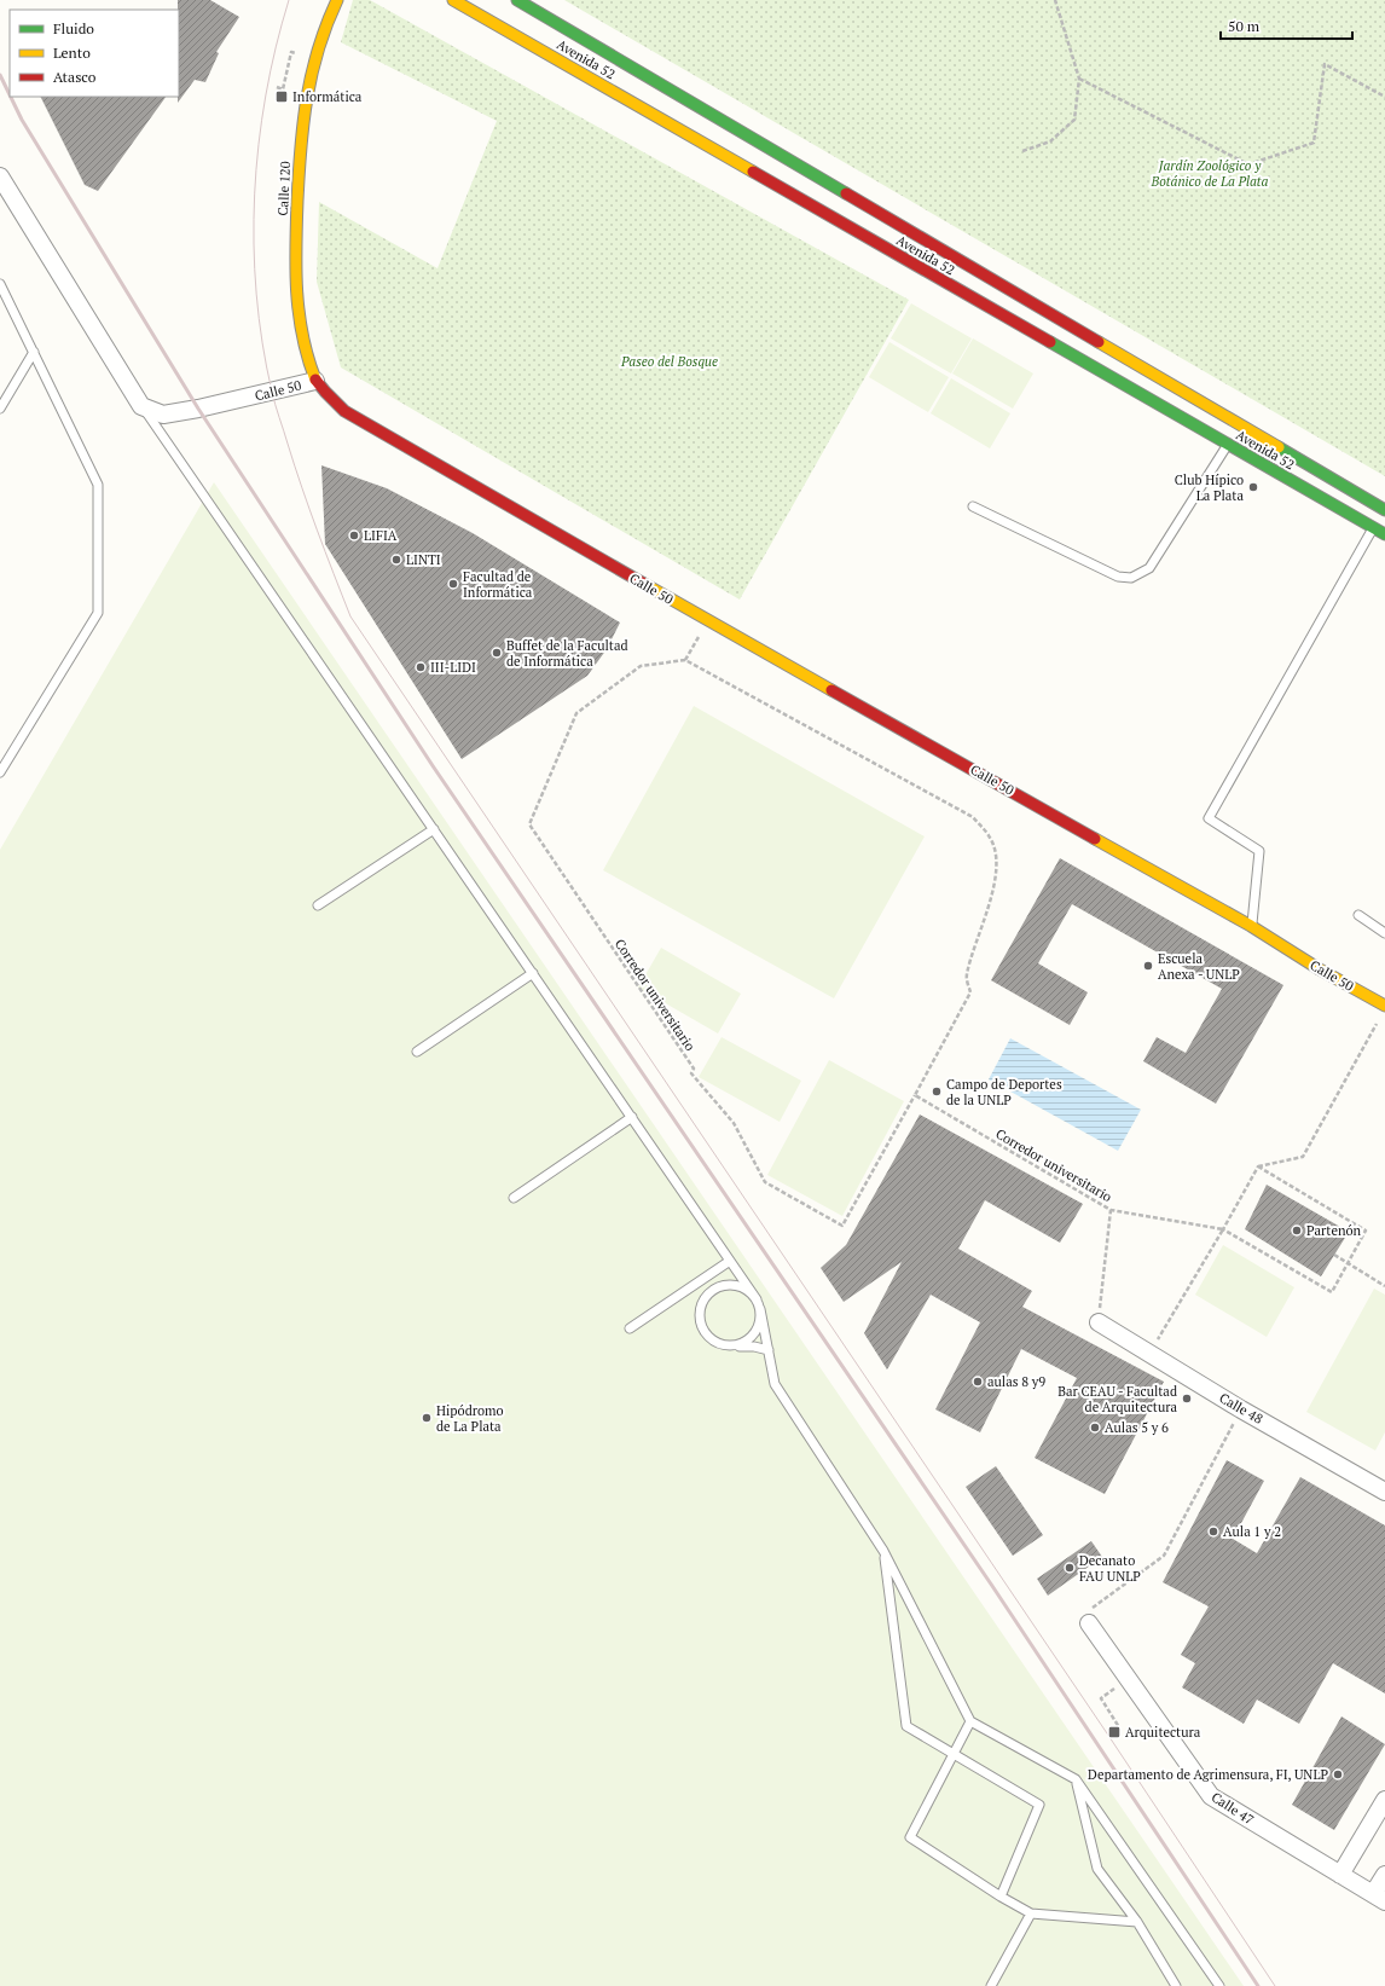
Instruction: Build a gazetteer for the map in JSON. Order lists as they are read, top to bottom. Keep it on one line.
{"streets":{"main road":["Avenida 52","Calle 120","Calle 50"],"street":["Calle 48","Calle 47"],"path":["Corredor universitario"]},"crossings":[["Calle 120","Calle 50"]],"parks":["Jardín Zoológico y Botánico de La Plata","Paseo del Bosque"],"places":{"transit":["Informática","Arquitectura"],"other":["Club Hípico La Plata","LIFIA","LINTI","Facultad de Informática","Buffet de la Facultad de Informática","III-LIDI","Escuela Anexa - UNLP","Campo de Deportes de la UNLP","Partenón","aulas 8 y9","Bar CEAU - Facultad de Arquitectura","Hipódromo de La Plata","Aulas 5 y 6","Aula 1 y 2","Decanato FAU UNLP","Departamento de Agrimensura, FI, UNLP"]},"legend":["Fluido","Lento","Atasco"],"scale_bar":"50 m"}
